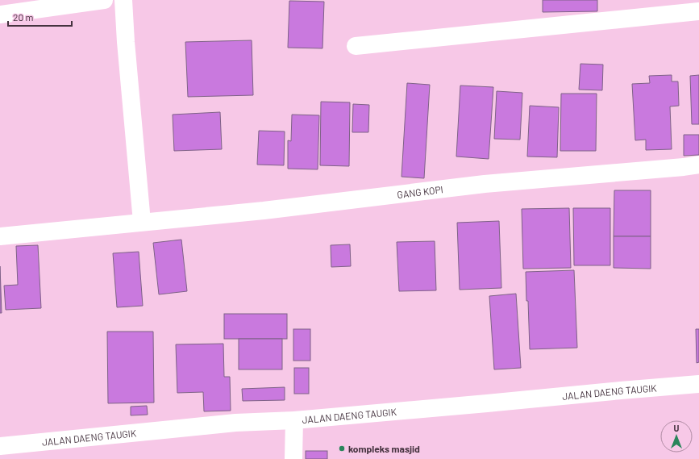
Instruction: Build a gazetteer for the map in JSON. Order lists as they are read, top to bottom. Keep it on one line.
{"streets":{"street":["GANG KOPI","JALAN DAENG TAUGIK"]},"places":["kompleks masjid"],"scale_bar":"20 m","north":"top"}
